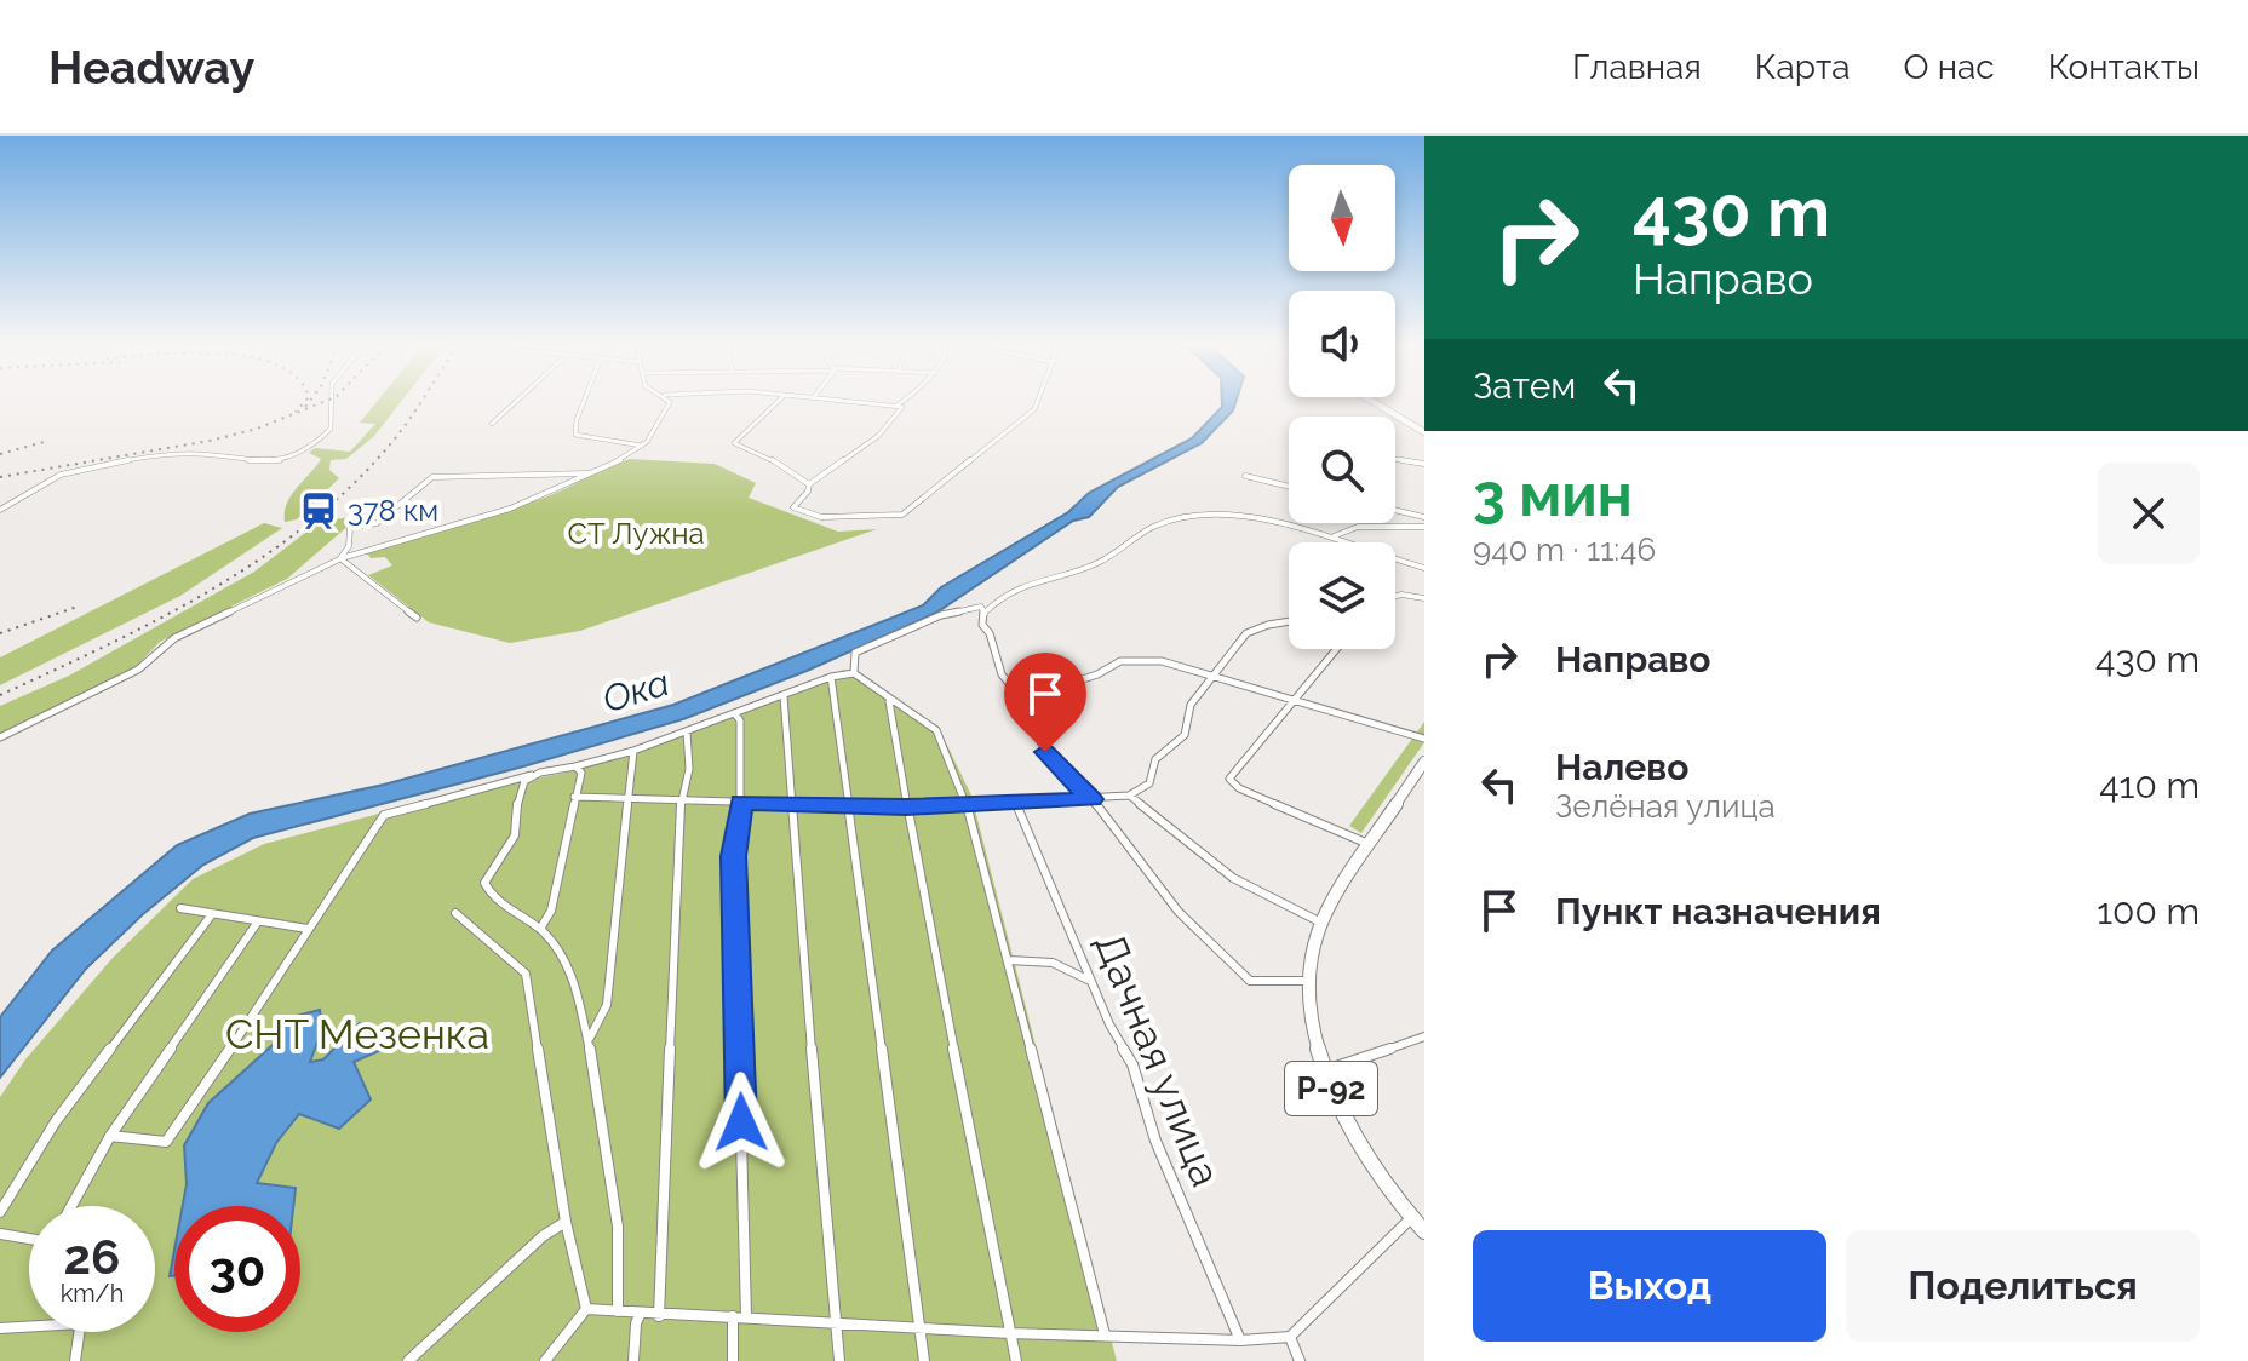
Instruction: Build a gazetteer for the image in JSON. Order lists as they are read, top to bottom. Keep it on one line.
{"streets":{"main road":["Р-92"],"street":["Дачная улица"]},"water":["Ока"],"parks":["СТ Лужна","СНТ Мезенка"],"places":{"station":["378 км"]},"north":"bottom","page":{"header":"Headway","nav":["Главная","Карта","О нас","Контакты"],"turn":["430 m","Направо"],"then":"Затем","heading":["3 мин","940 m · 11:46"],"list":[{"name":"Направо","value":"430 m"},{"name":"Налево","note":"Зелёная улица","value":"410 m"},{"name":"Пункт назначения","value":"100 m"}],"speed":"26 km/h","limit":"30","buttons":["Выход","Поделиться"]}}
